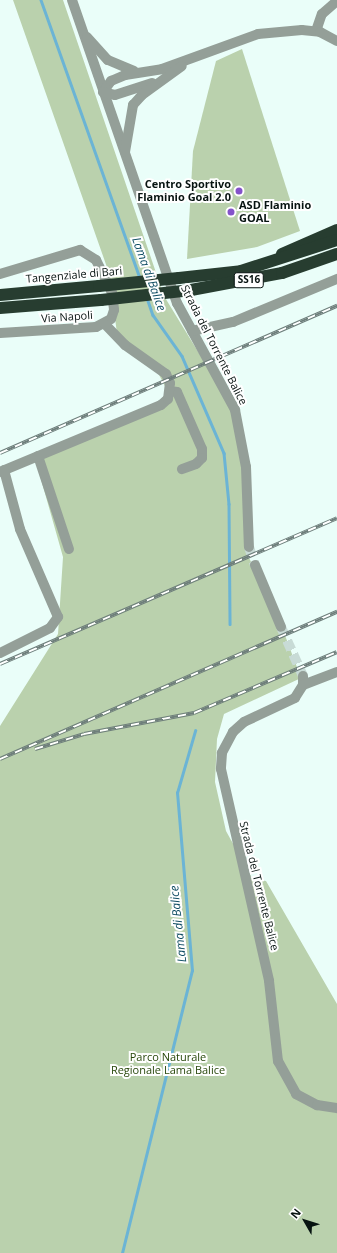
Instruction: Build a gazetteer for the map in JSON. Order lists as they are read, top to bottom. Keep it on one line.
{"streets":{"highway":["Tangenziale di Bari","SS16"],"street":["Via Napoli","Strada del Torrente Balice"]},"water":["Lama di Balice"],"parks":["Parco Naturale Regionale Lama Balice"],"places":["Centro Sportivo Flaminio Goal 2.0","ASD Flaminio GOAL"],"north":"top left"}
